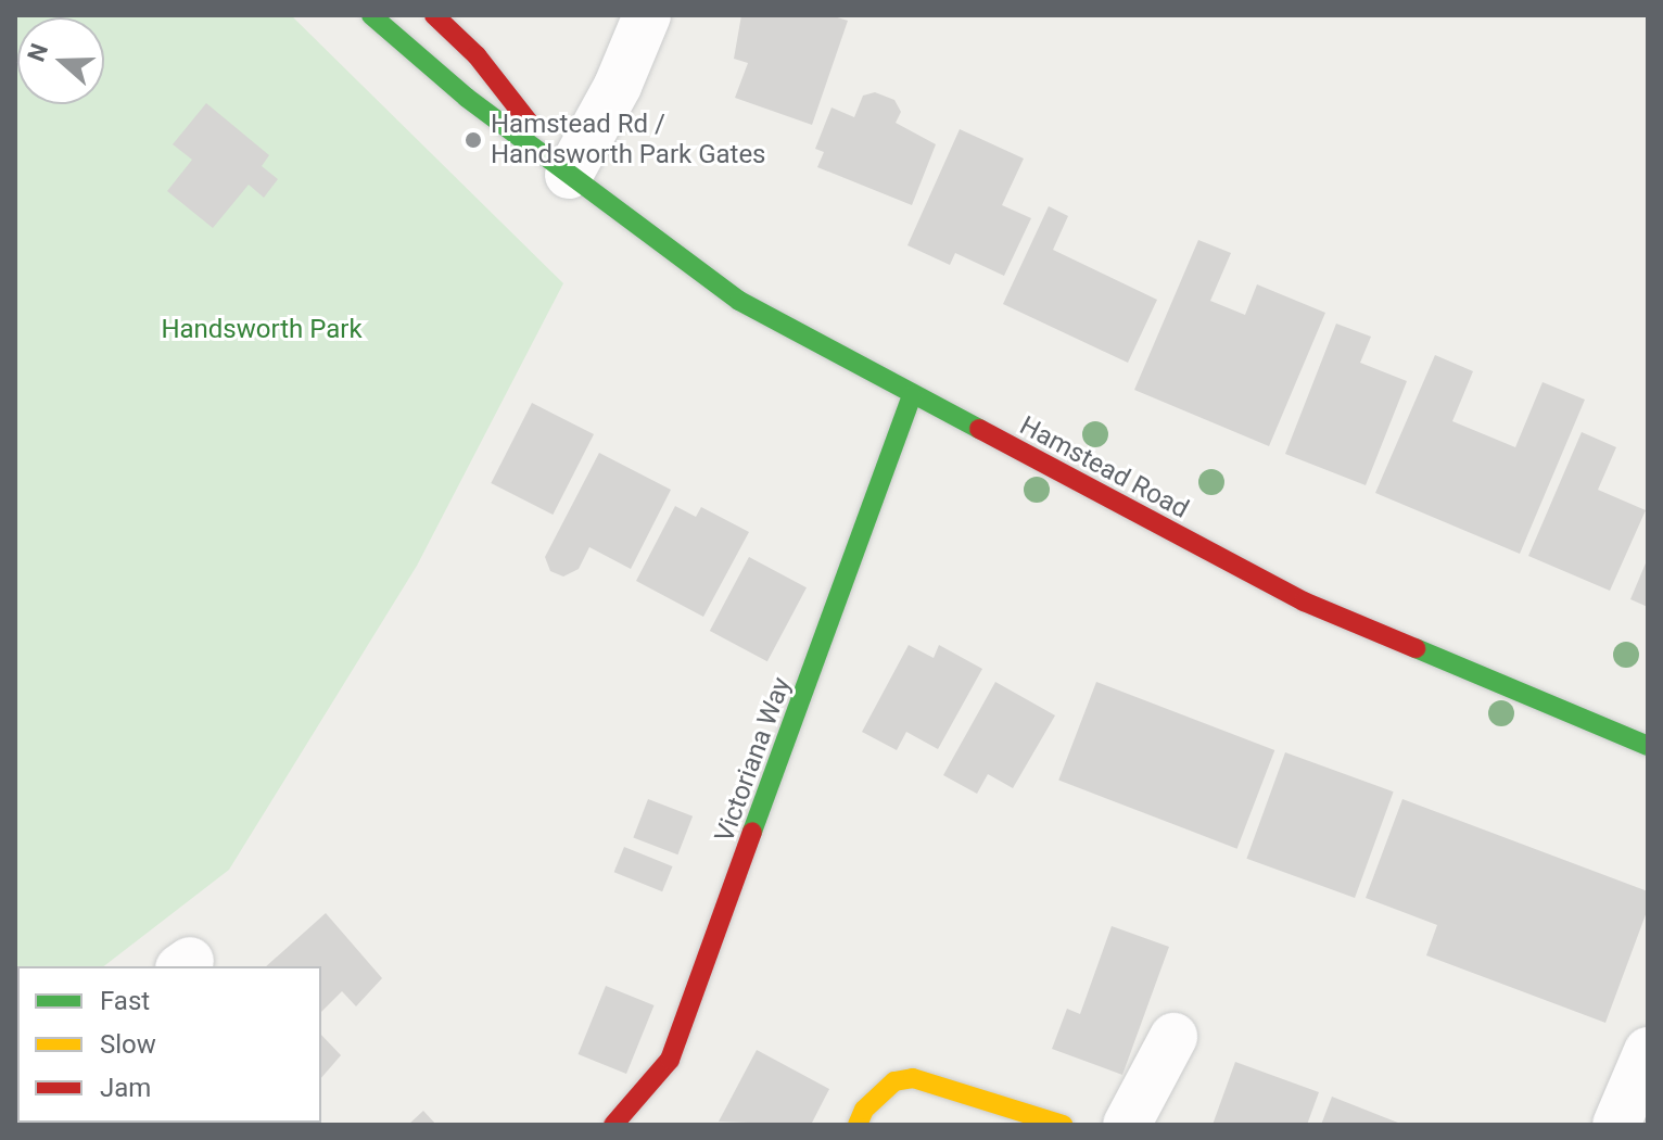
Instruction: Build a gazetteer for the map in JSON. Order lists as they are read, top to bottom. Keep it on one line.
{"streets":{"main road":["Hamstead Road","Victoriana Way"]},"crossings":[["Hamstead Road","Victoriana Way"]],"parks":["Handsworth Park"],"places":["Hamstead Rd / Handsworth Park Gates"],"legend":["Fast","Slow","Jam"],"north":"left"}
